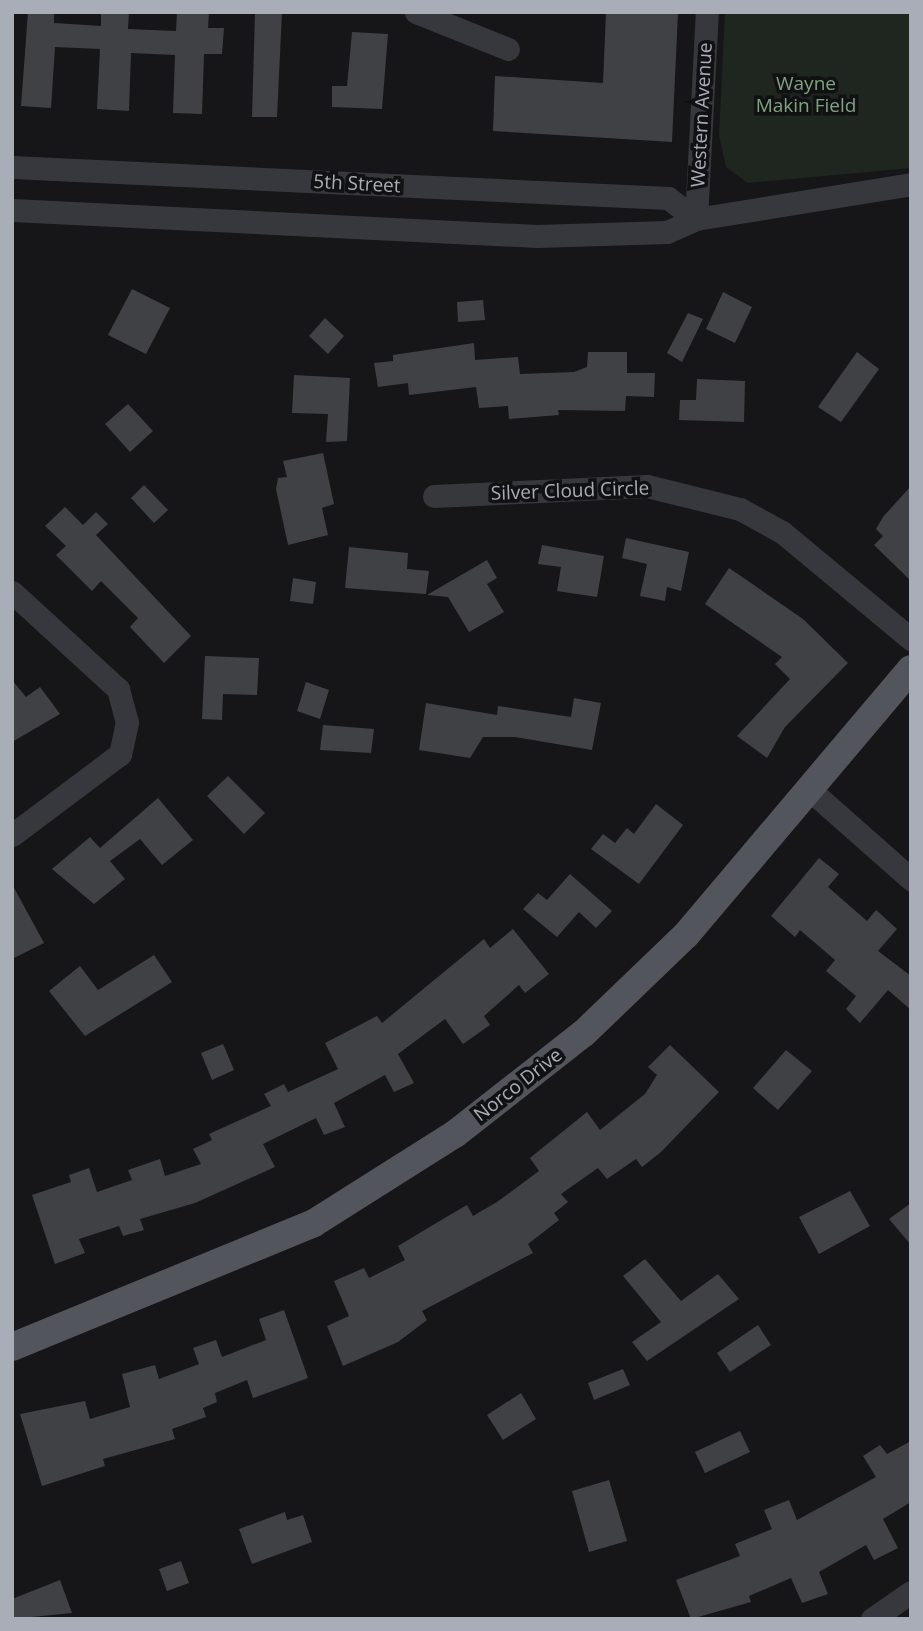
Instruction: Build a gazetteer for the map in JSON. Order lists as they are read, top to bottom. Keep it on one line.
{"streets":{"main road":["Norco Drive"],"street":["Western Avenue","5th Street","Silver Cloud Circle"]},"crossings":[["Western Avenue","5th Street"]],"parks":["Wayne Makin Field"]}
